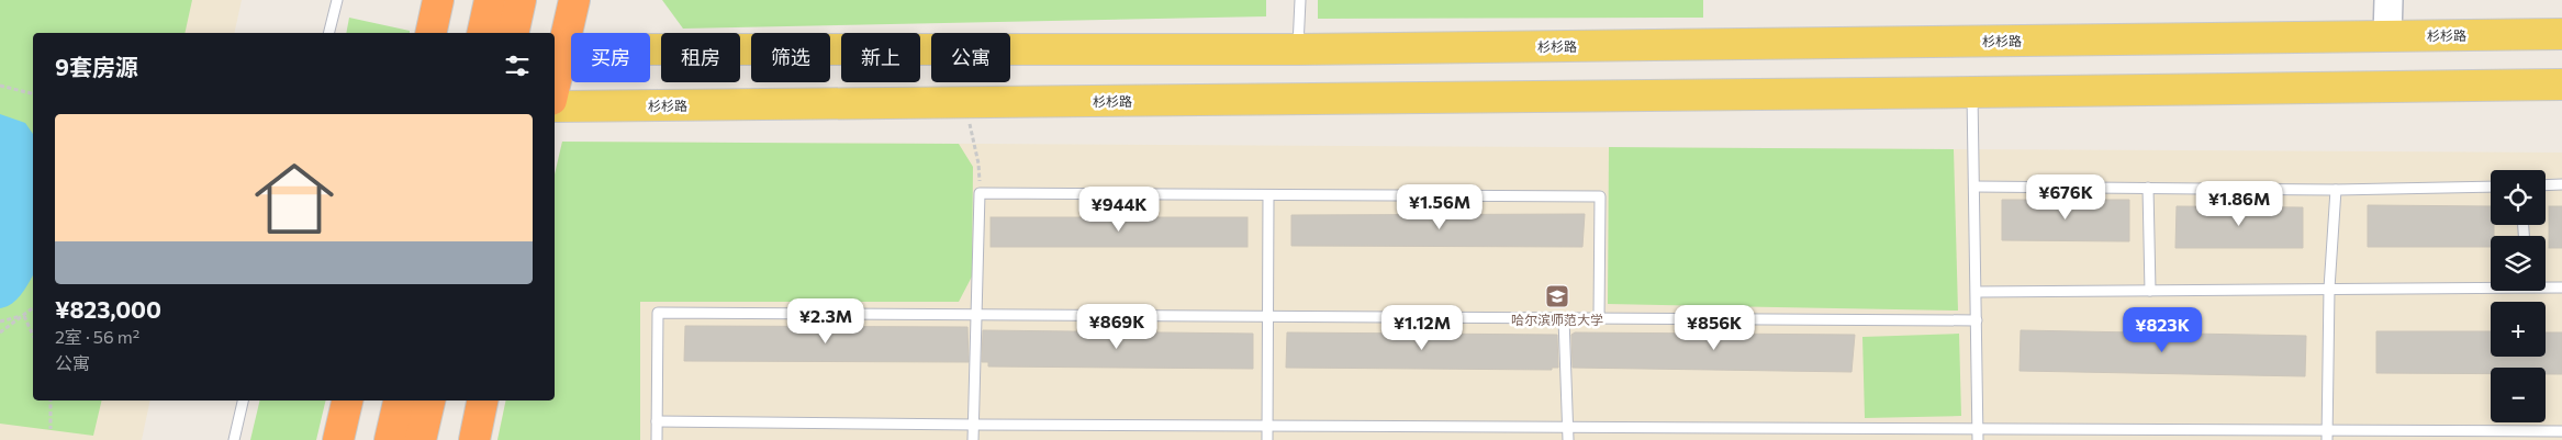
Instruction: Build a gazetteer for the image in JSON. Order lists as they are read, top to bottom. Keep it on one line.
{"streets":{"main road":["杉杉路"]},"places":{"school or university":["哈尔滨师范大学"]},"page":{"chip":["买房","租房","筛选","新上","公寓"],"heading":"9套房源","list":[{"name":"¥823,000","note":"2室 · 56 m² · 公寓"}],"map_buttons":["+","−"],"price":["¥676K","¥1.86M","¥1.56M","¥944K","¥2.3M","¥869K","¥1.12M","¥856K","¥823K"]}}
